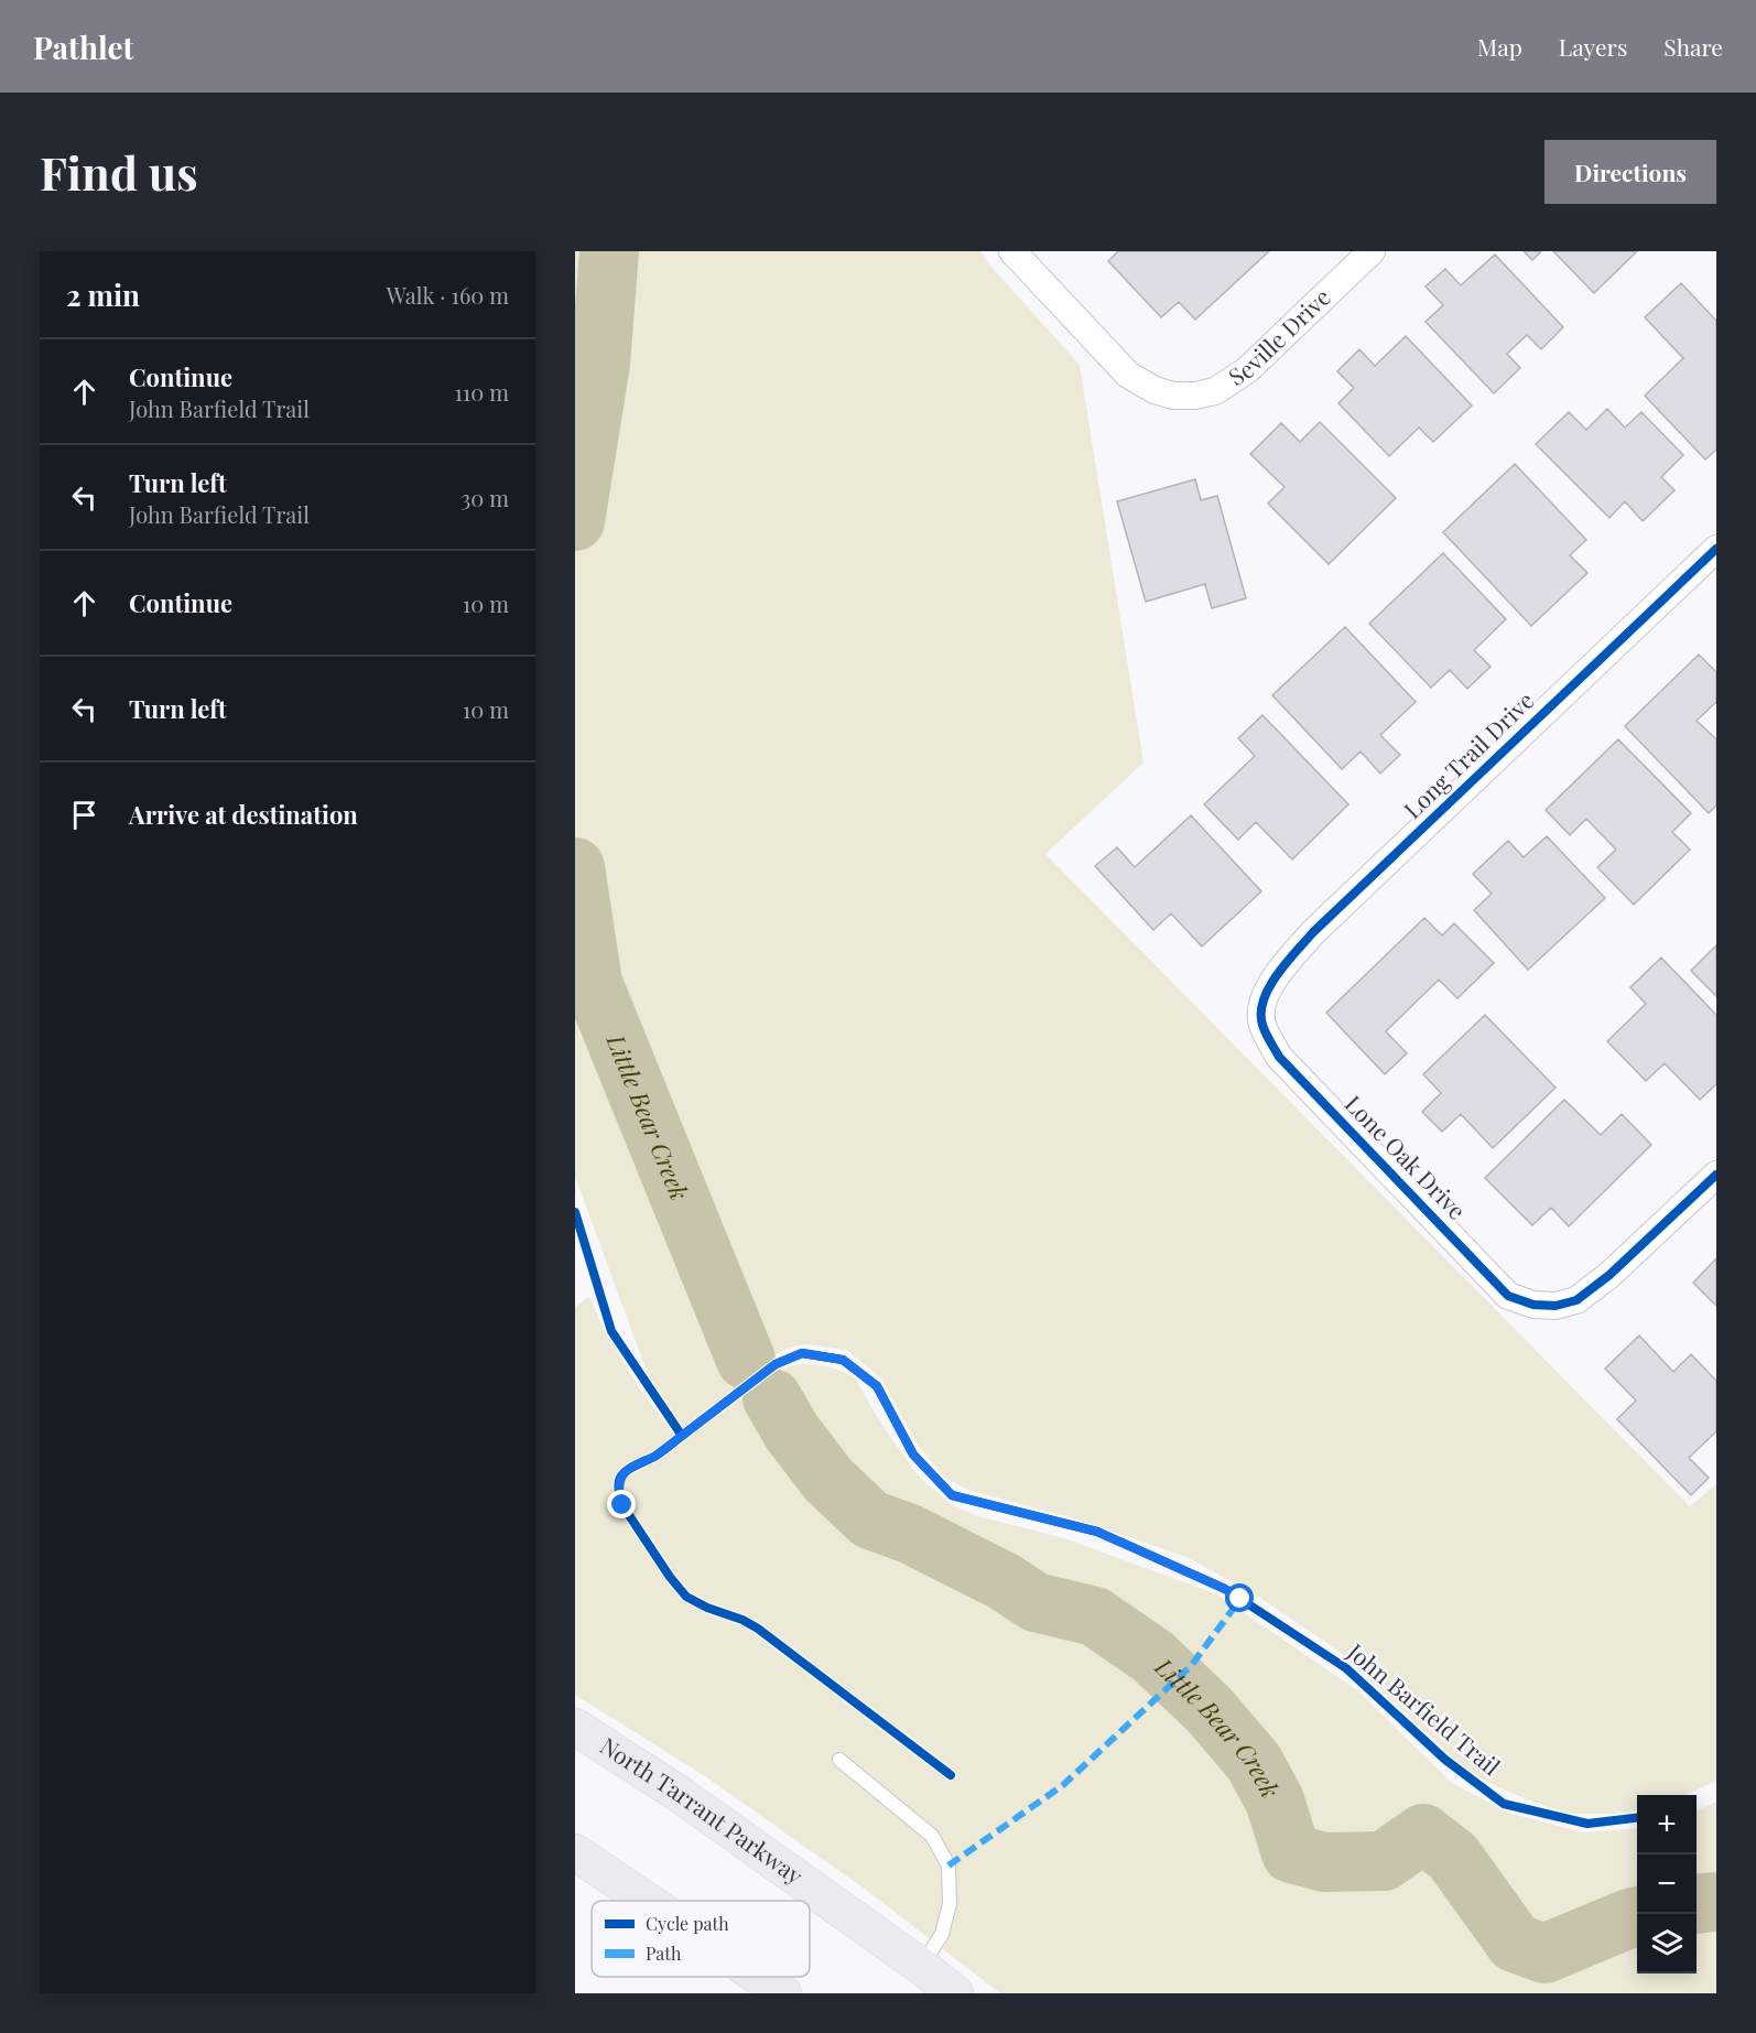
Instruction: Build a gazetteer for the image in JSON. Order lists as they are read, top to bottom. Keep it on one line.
{"streets":{"main road":["North Tarrant Parkway"],"street":["Seville Drive","Long Trail Drive","Lone Oak Drive"],"cycle path":["John Barfield Trail"]},"crossings":[["Long Trail Drive","Lone Oak Drive"]],"water":["Little Bear Creek"],"legend":["Cycle path","Path"],"page":{"header":"Pathlet","nav":["Map","Layers","Share"],"buttons":"Directions","title":"Find us","heading":["2 min","Walk · 160 m"],"list":[["Continue","John Barfield Trail","110 m"],["Turn left","John Barfield Trail","30 m"],["Continue","10 m"],["Turn left","10 m"],"Arrive at destination"],"map_buttons":["+","−"]}}
